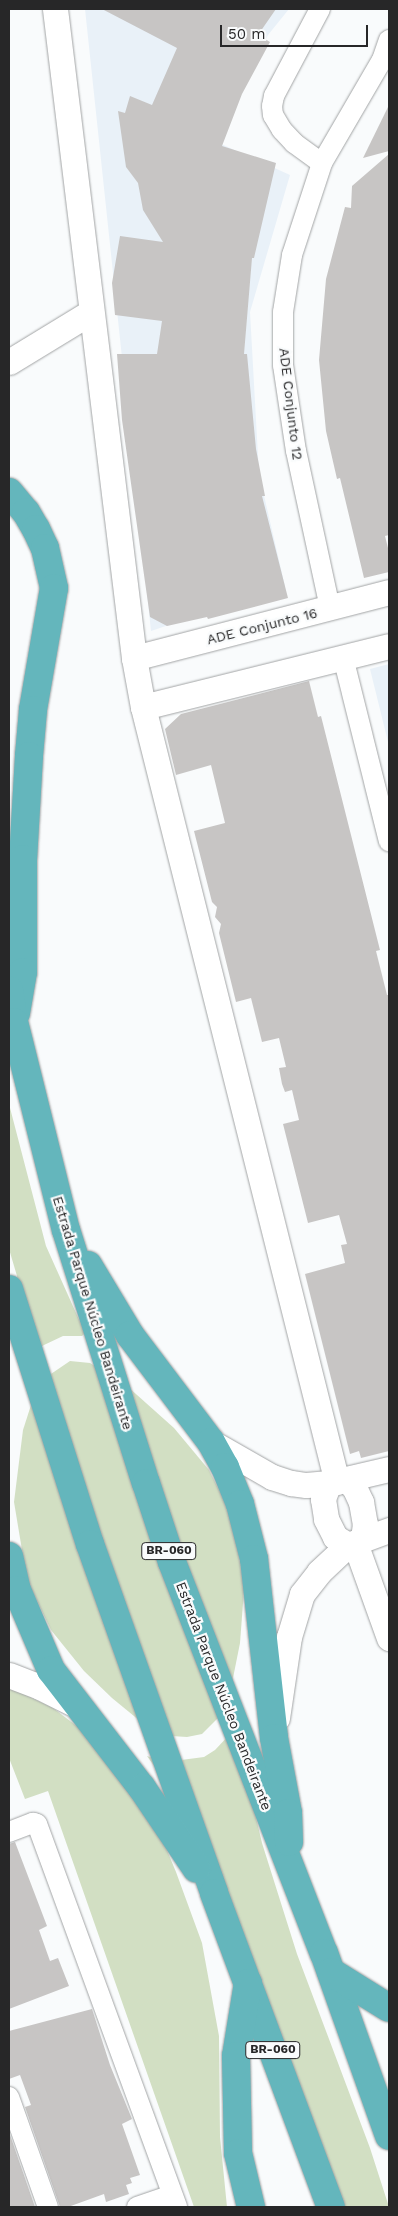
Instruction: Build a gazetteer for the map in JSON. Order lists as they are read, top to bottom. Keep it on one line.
{"streets":{"highway":["Estrada Parque Núcleo Bandeirante","BR-060"],"street":["ADE Conjunto 12","ADE Conjunto 16"]},"crossings":[["ADE Conjunto 12","ADE Conjunto 16"]],"scale_bar":"50 m"}
